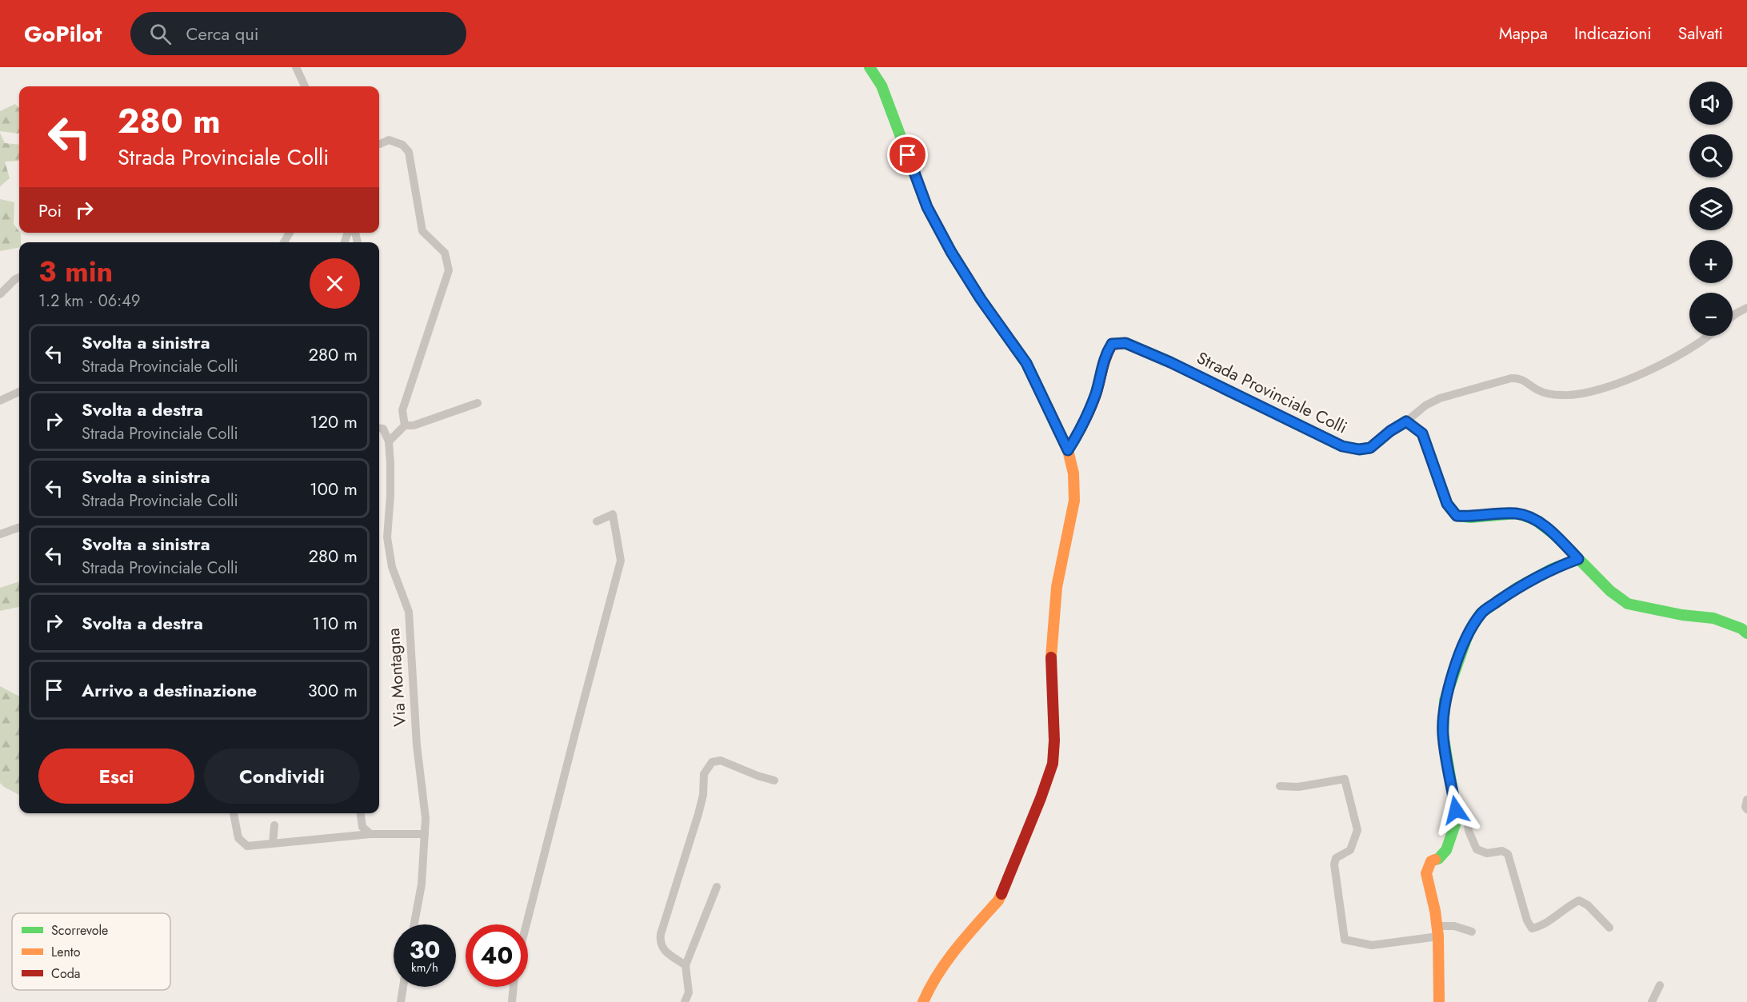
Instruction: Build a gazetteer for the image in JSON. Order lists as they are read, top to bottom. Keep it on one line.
{"streets":{"street":["Strada Provinciale Colli","Via Montagna"]},"legend":["Scorrevole","Lento","Coda"],"page":{"header":"GoPilot","search":"Cerca qui","nav":["Mappa","Indicazioni","Salvati"],"map_buttons":["+","−"],"turn":["280 m","Strada Provinciale Colli"],"then":"Poi","heading":["3 min","1.2 km · 06:49"],"list":[{"name":"Svolta a sinistra","note":"Strada Provinciale Colli","value":"280 m"},{"name":"Svolta a destra","note":"Strada Provinciale Colli","value":"120 m"},{"name":"Svolta a sinistra","note":"Strada Provinciale Colli","value":"100 m"},{"name":"Svolta a sinistra","note":"Strada Provinciale Colli","value":"280 m"},{"name":"Svolta a destra","value":"110 m"},{"name":"Arrivo a destinazione","value":"300 m"}],"buttons":["Esci","Condividi"],"speed":"30 km/h","limit":"40"}}
